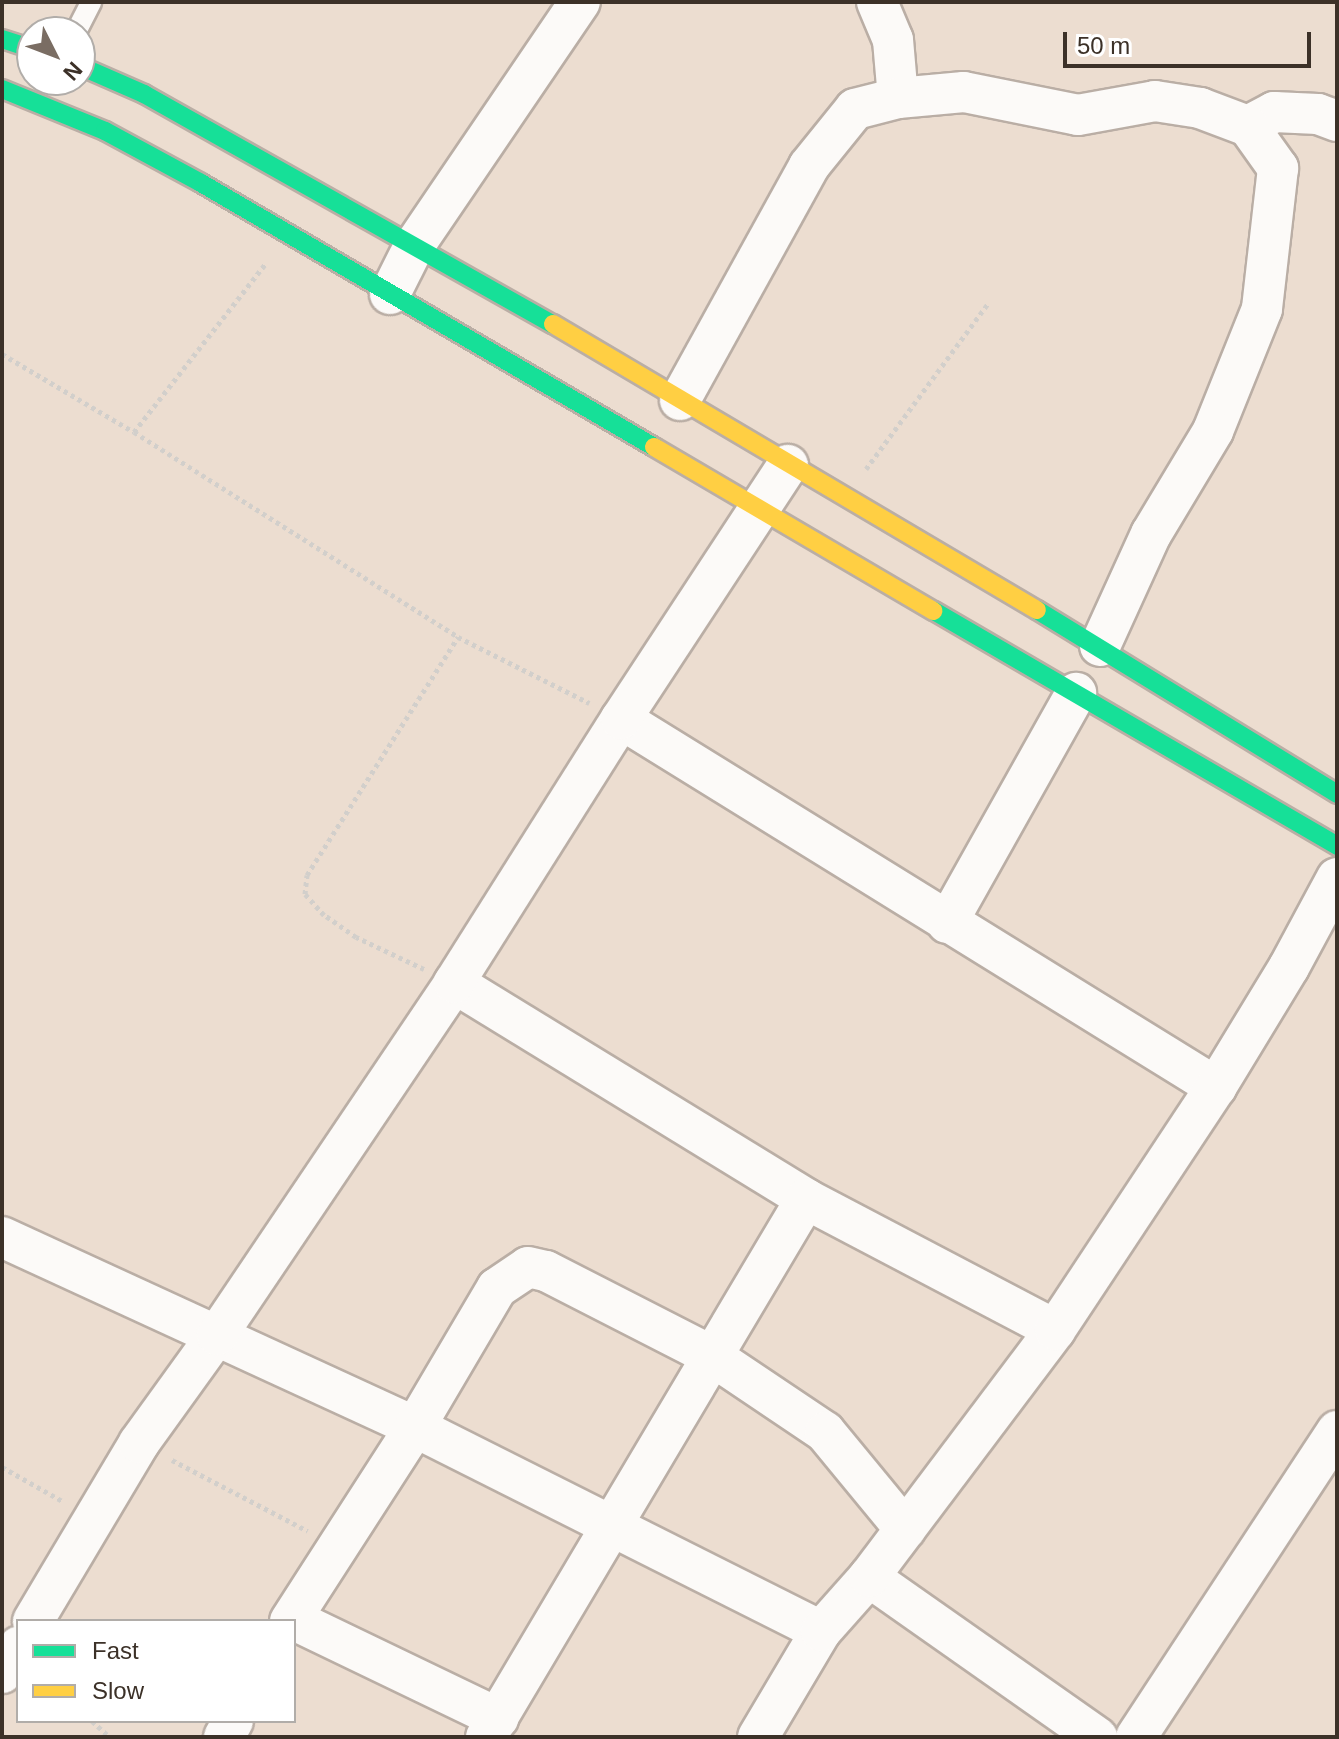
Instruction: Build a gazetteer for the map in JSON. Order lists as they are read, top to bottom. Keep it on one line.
{"legend":["Fast","Slow"],"scale_bar":"50 m","north":"bottom right"}
